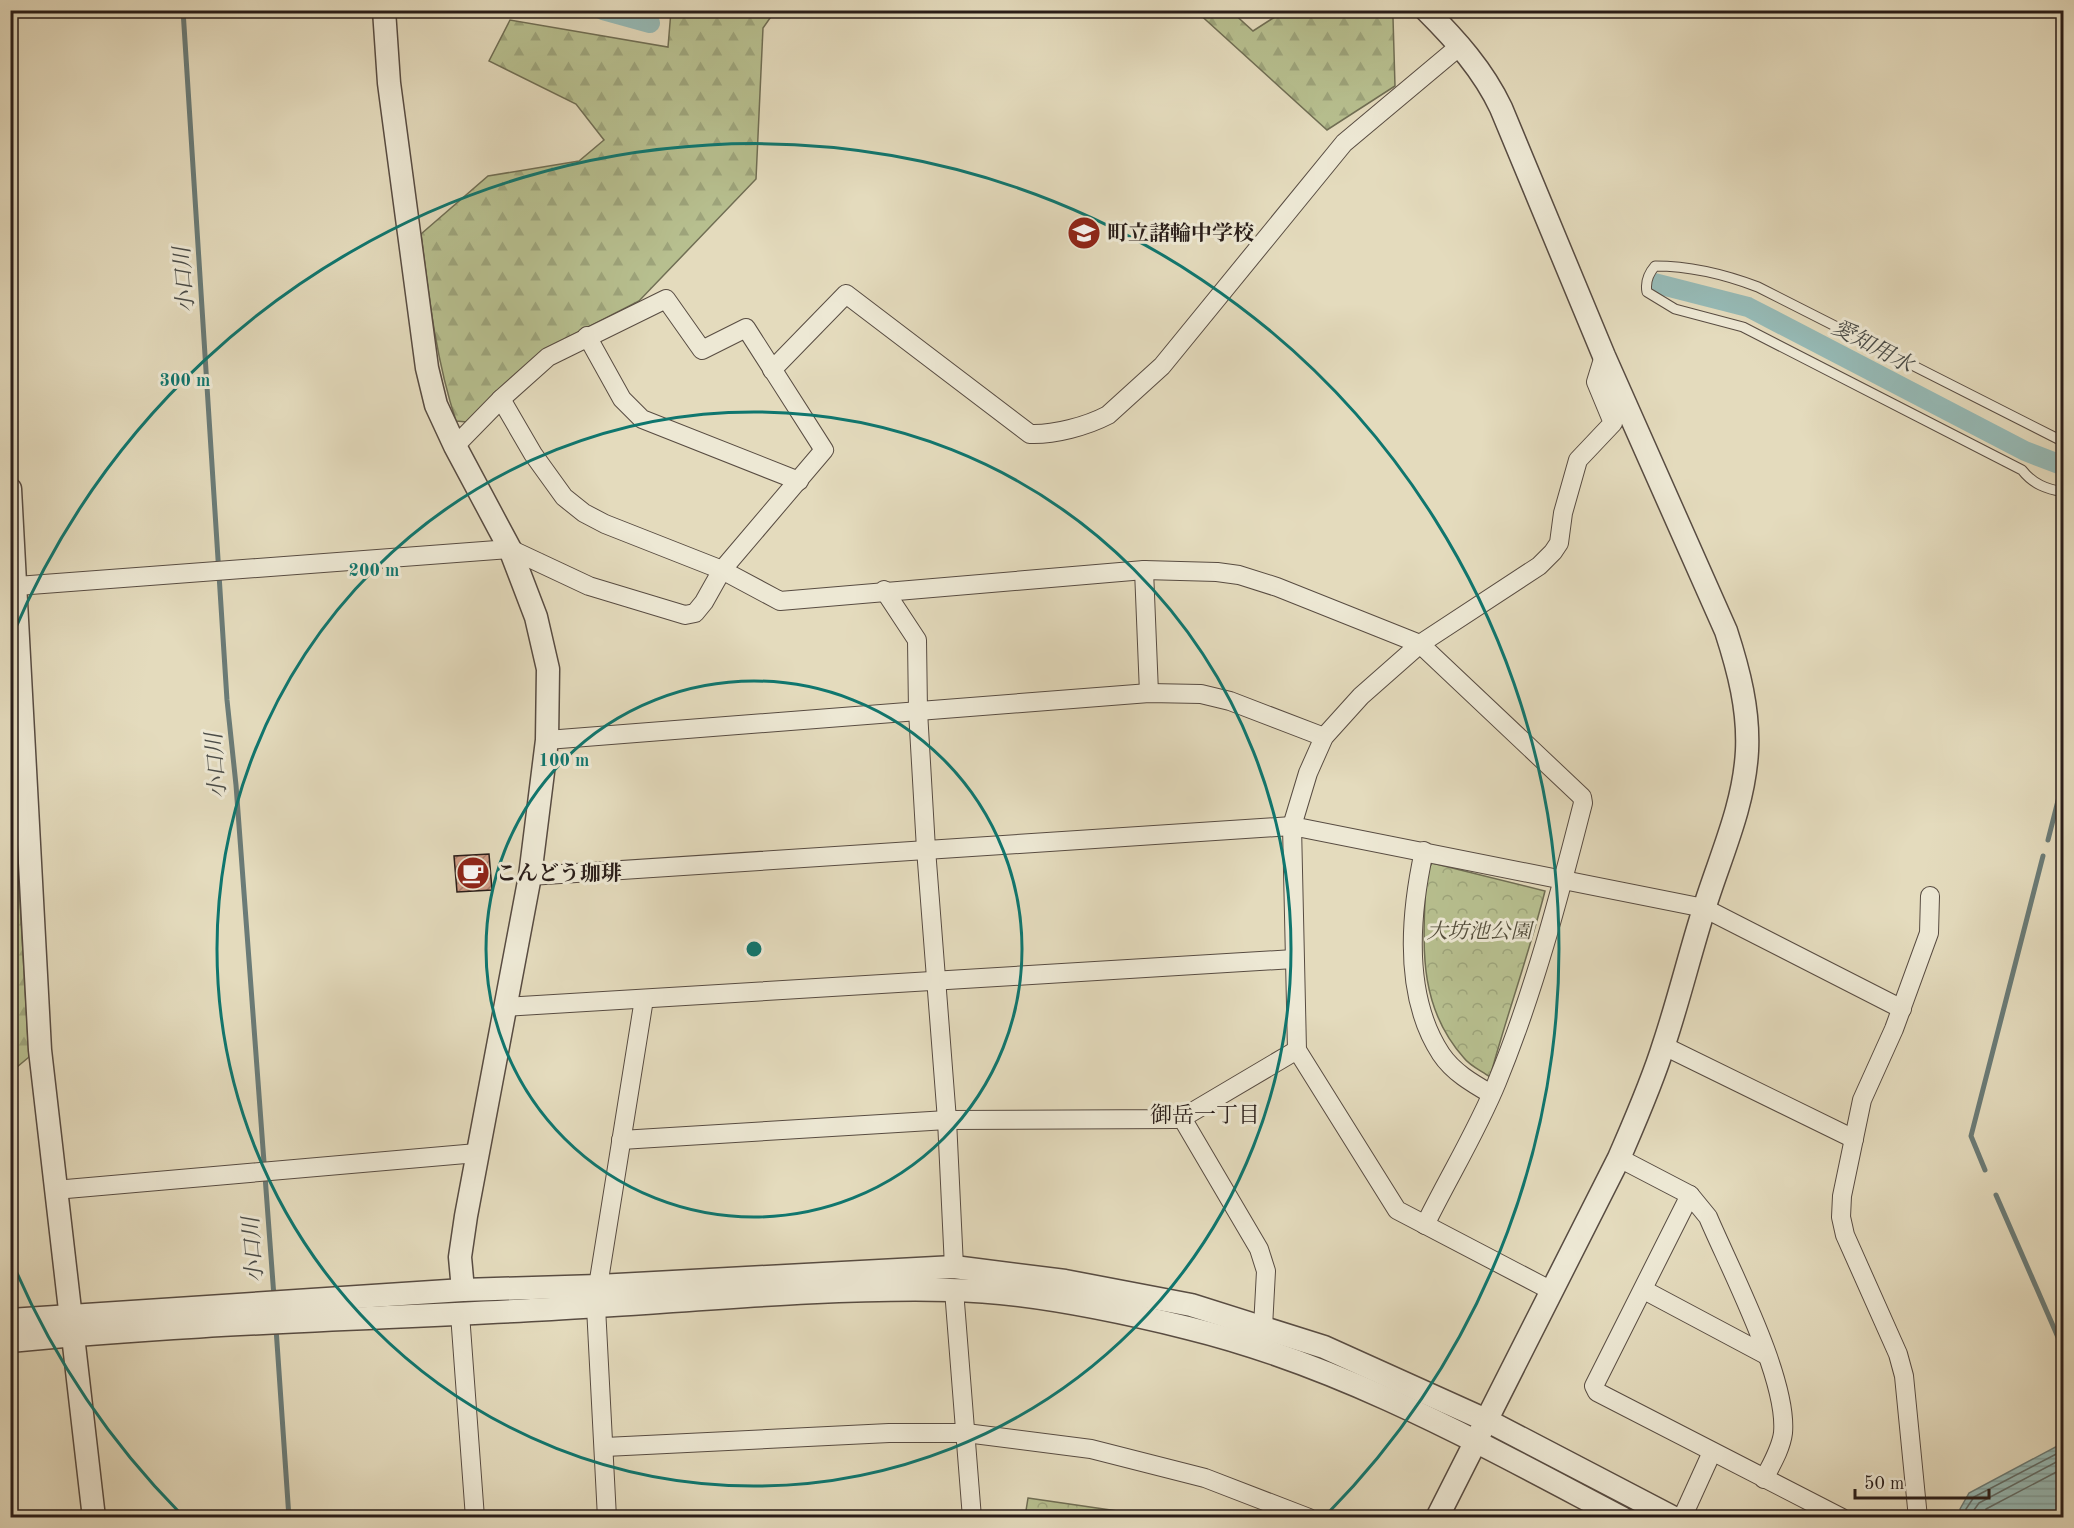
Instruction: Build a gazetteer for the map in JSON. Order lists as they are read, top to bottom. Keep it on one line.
{"districts":["御岳一丁目"],"water":["小口川","愛知用水"],"parks":["大坊池公園"],"places":{"school or university":["町立諸輪中学校"],"cafe":["こんどう珈琲"]},"scale_bar":"50 m","rings":["300 m","200 m","100 m"]}
